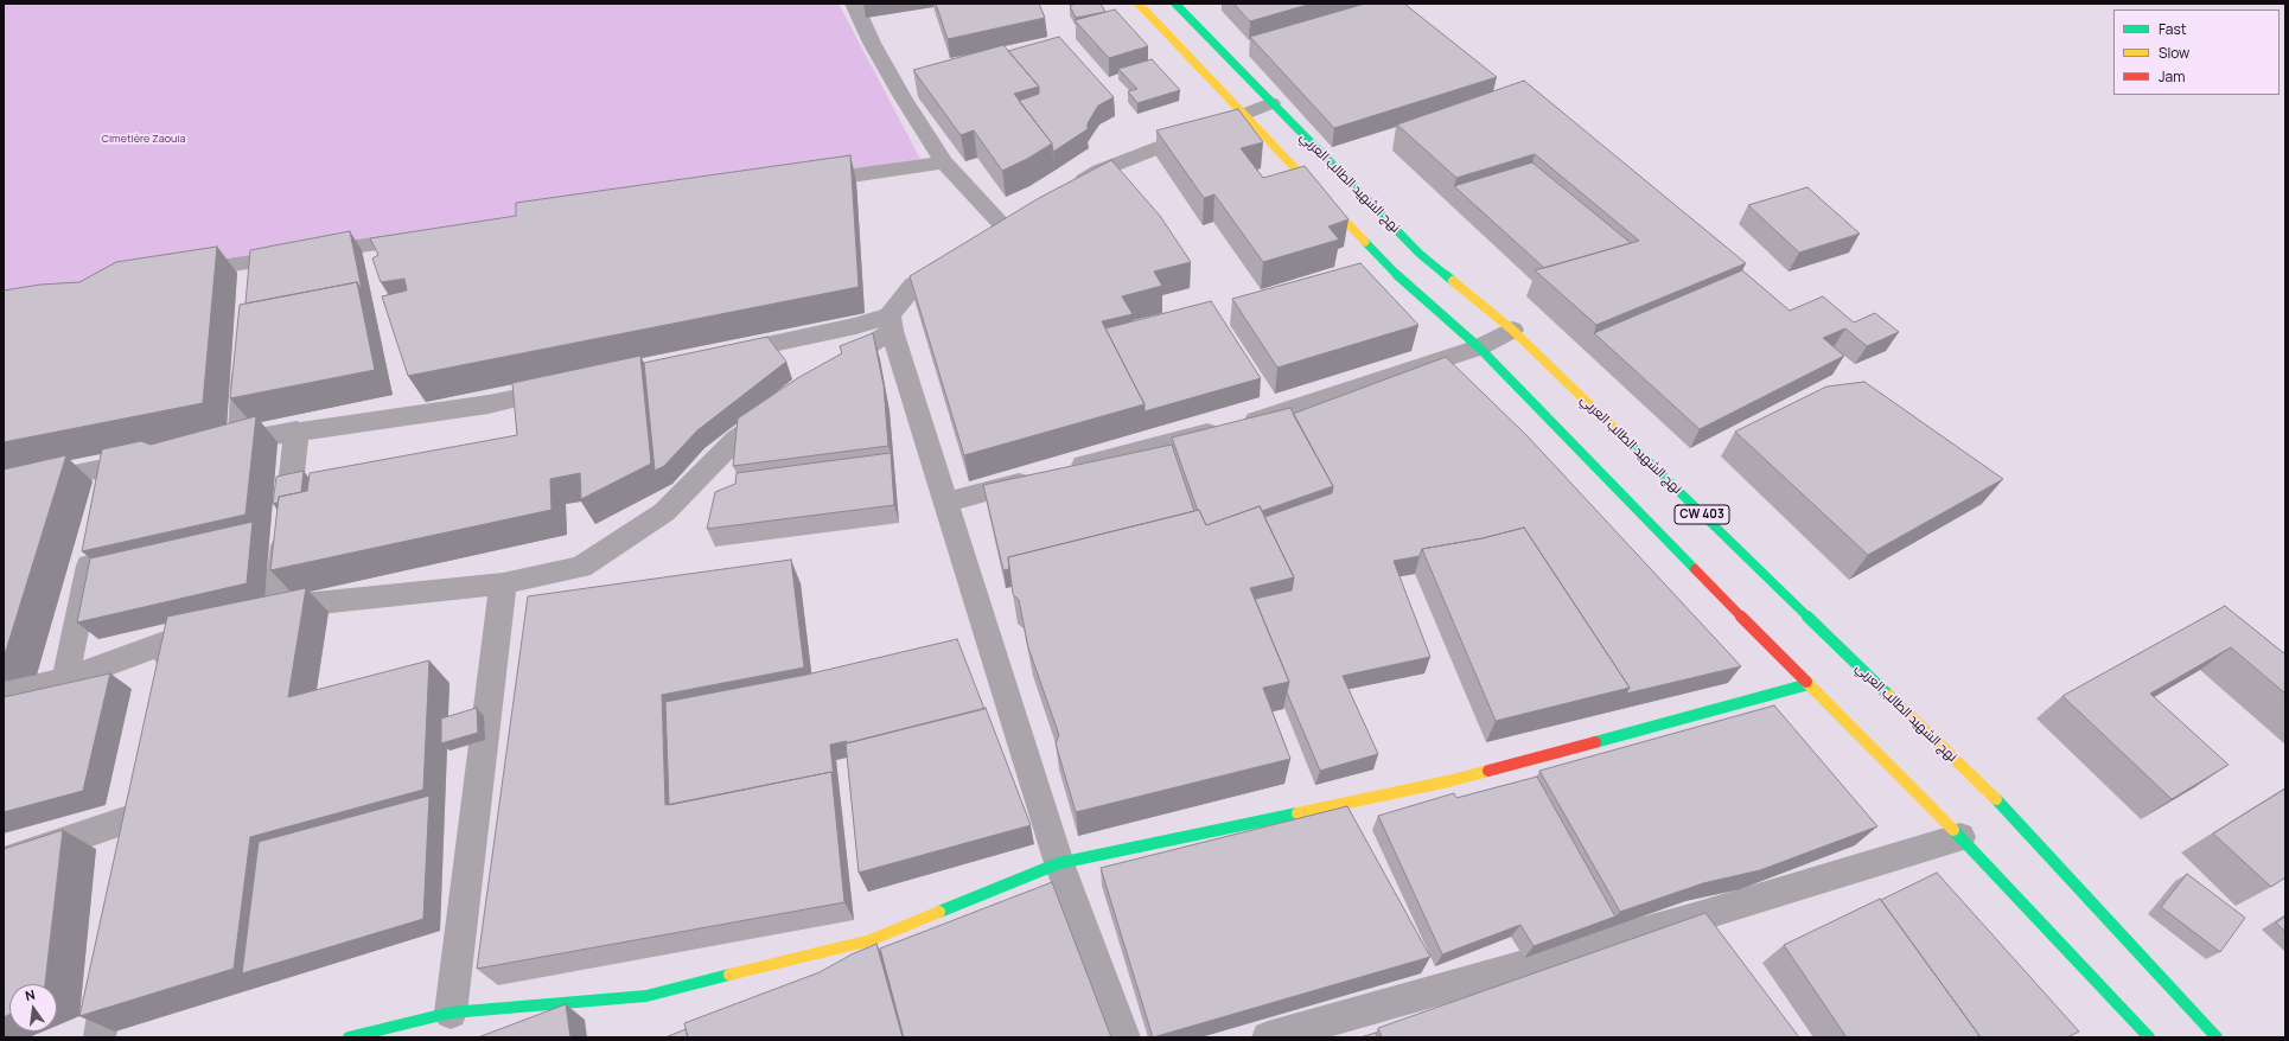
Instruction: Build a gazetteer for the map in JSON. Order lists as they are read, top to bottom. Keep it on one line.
{"streets":{"main road":["نهج الشهيد الطالب العربي","CW 403"]},"parks":["Cimetière Zaouia"],"legend":["Fast","Slow","Jam"],"north":"top"}
